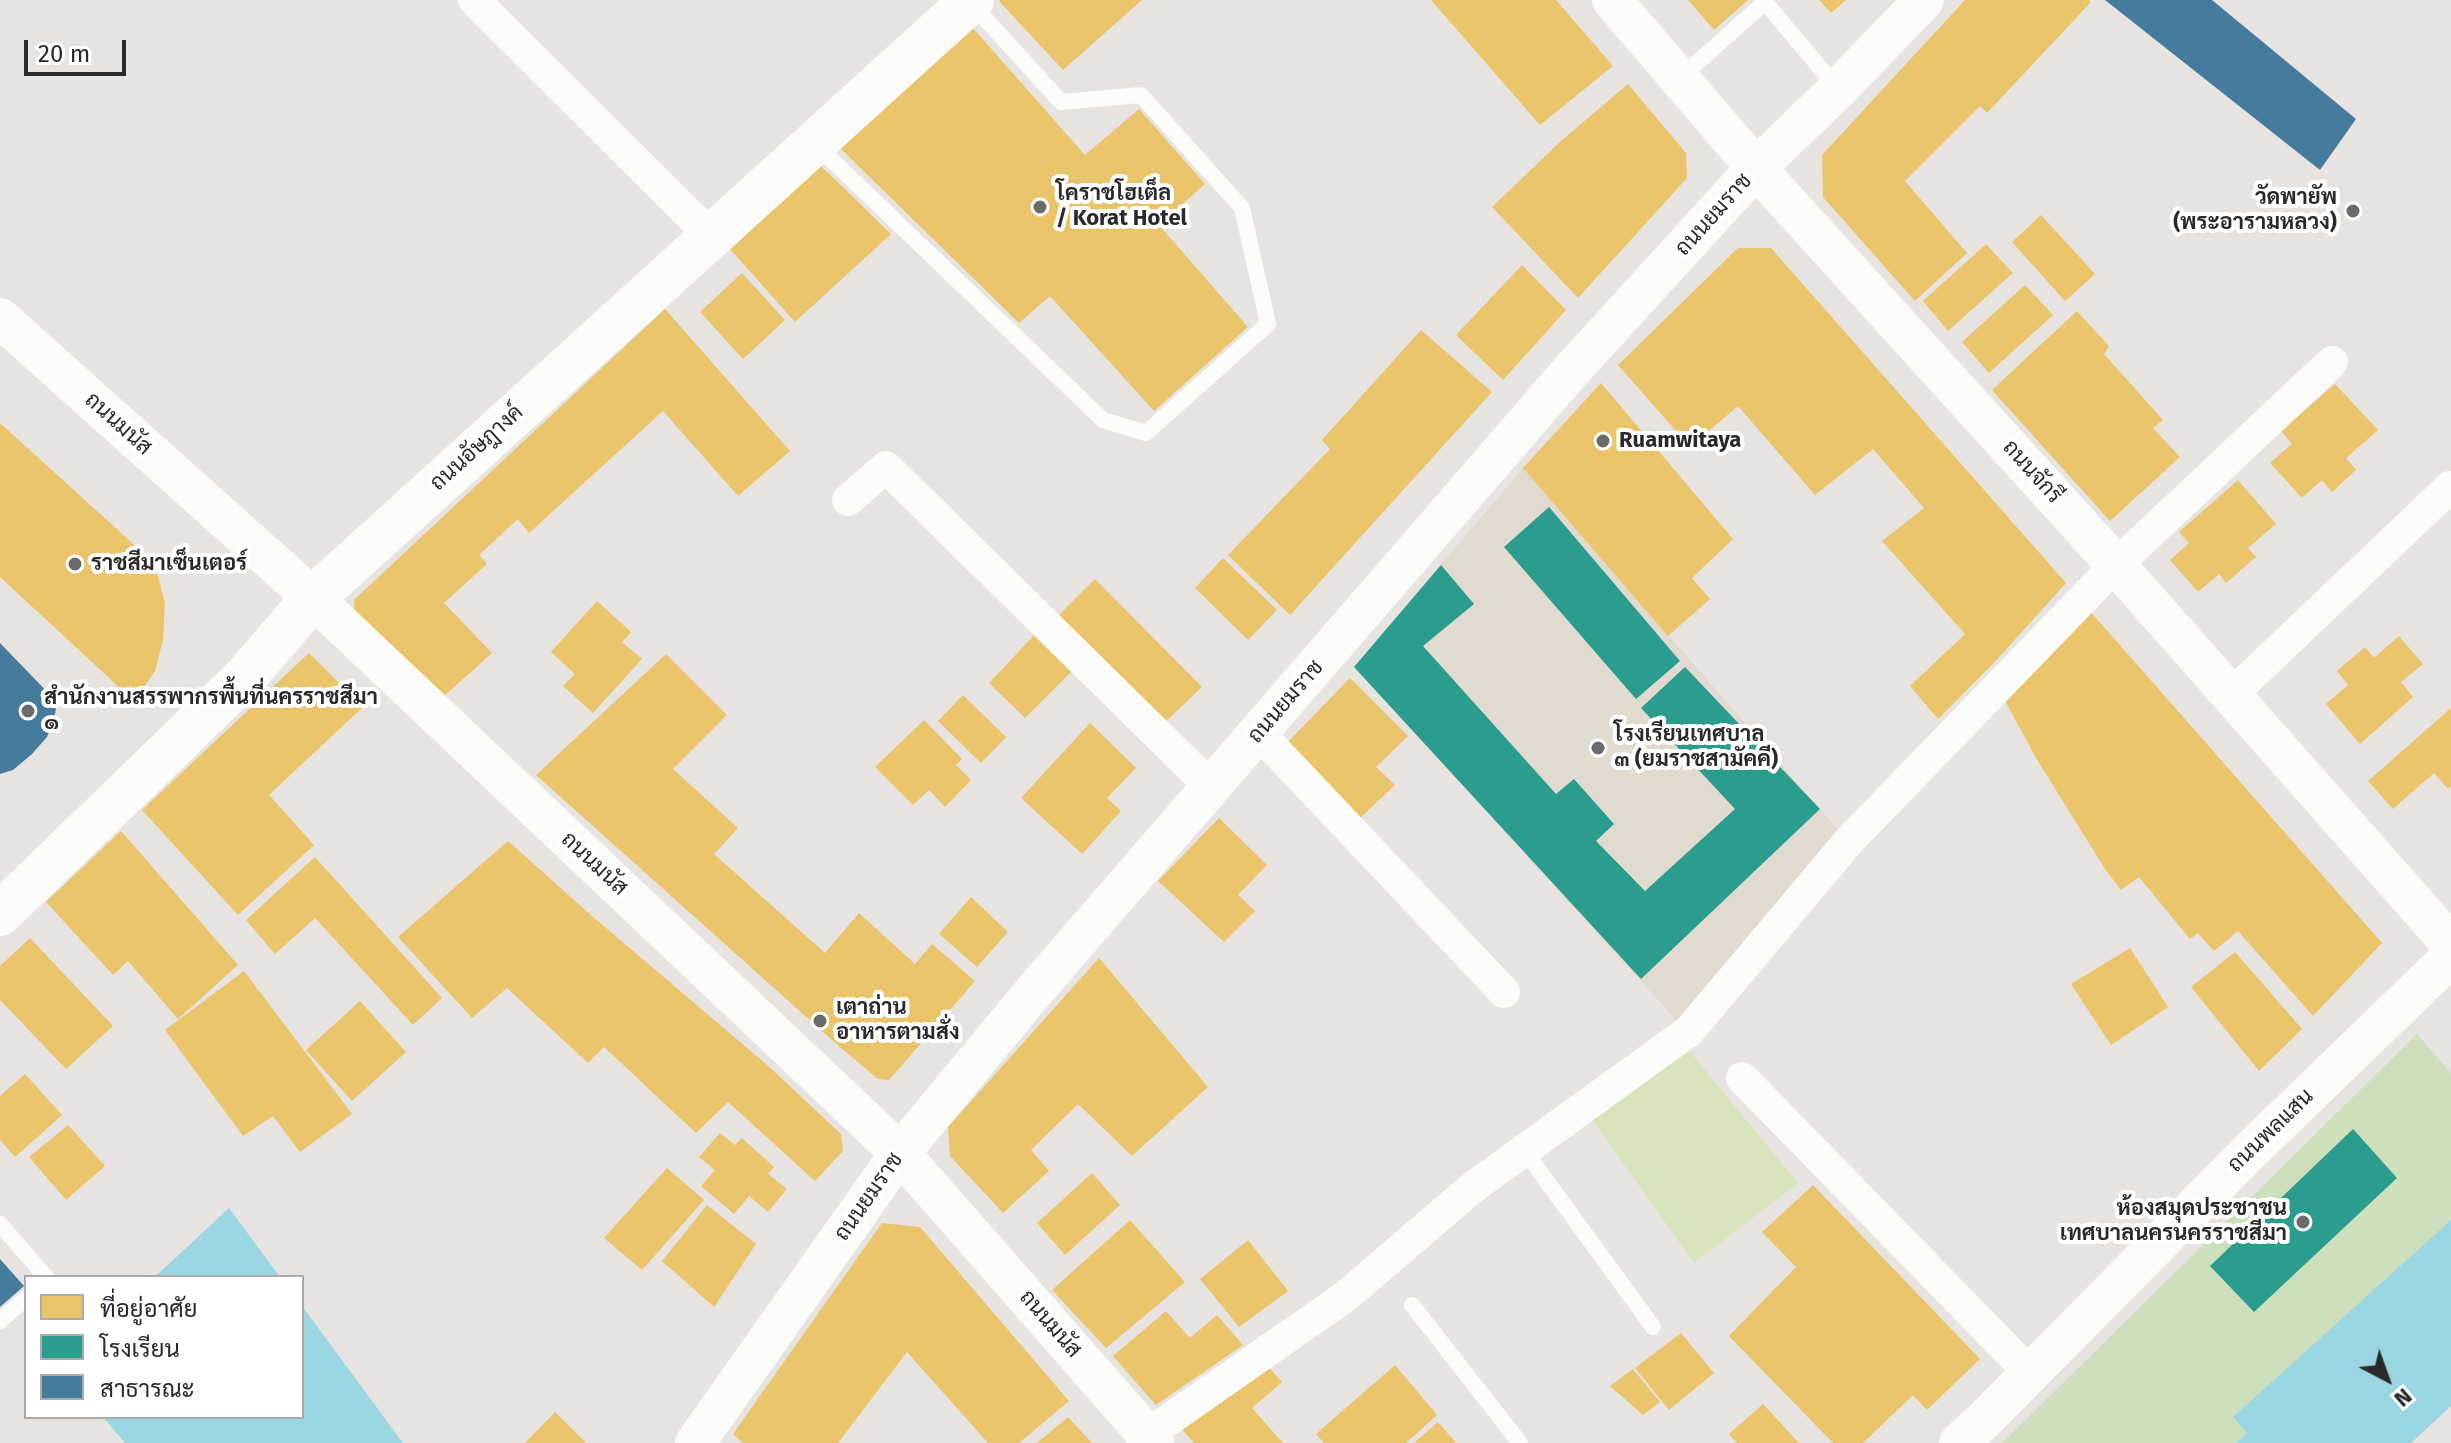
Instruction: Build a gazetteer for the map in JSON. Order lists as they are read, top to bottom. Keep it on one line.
{"streets":{"main road":["ถนนอัษฎางค์"],"street":["ถนนยมราช","ถนนมนัส","ถนนจักรี","ถนนพลแสน"]},"crossings":[["ถนนยมราช","ถนนมนัส"],["ถนนยมราช","ถนนจักรี"],["ถนนมนัส","ถนนอัษฎางค์"]],"places":["โคราชโฮเต็ล / Korat Hotel","วัดพายัพ (พระอารามหลวง)","Ruamwitaya","ราชสีมาเซ็นเตอร์","สำนักงานสรรพากรพื้นที่นครราชสีมา ๑","โรงเรียนเทศบาล ๓ (ยมราชสามัคคี)","เตาถ่าน อาหารตามสั่ง","ห้องสมุดประชาชน เทศบาลนครนครราชสีมา"],"legend":["ที่อยู่อาศัย","โรงเรียน","สาธารณะ"],"scale_bar":"20 m","north":"bottom right"}
